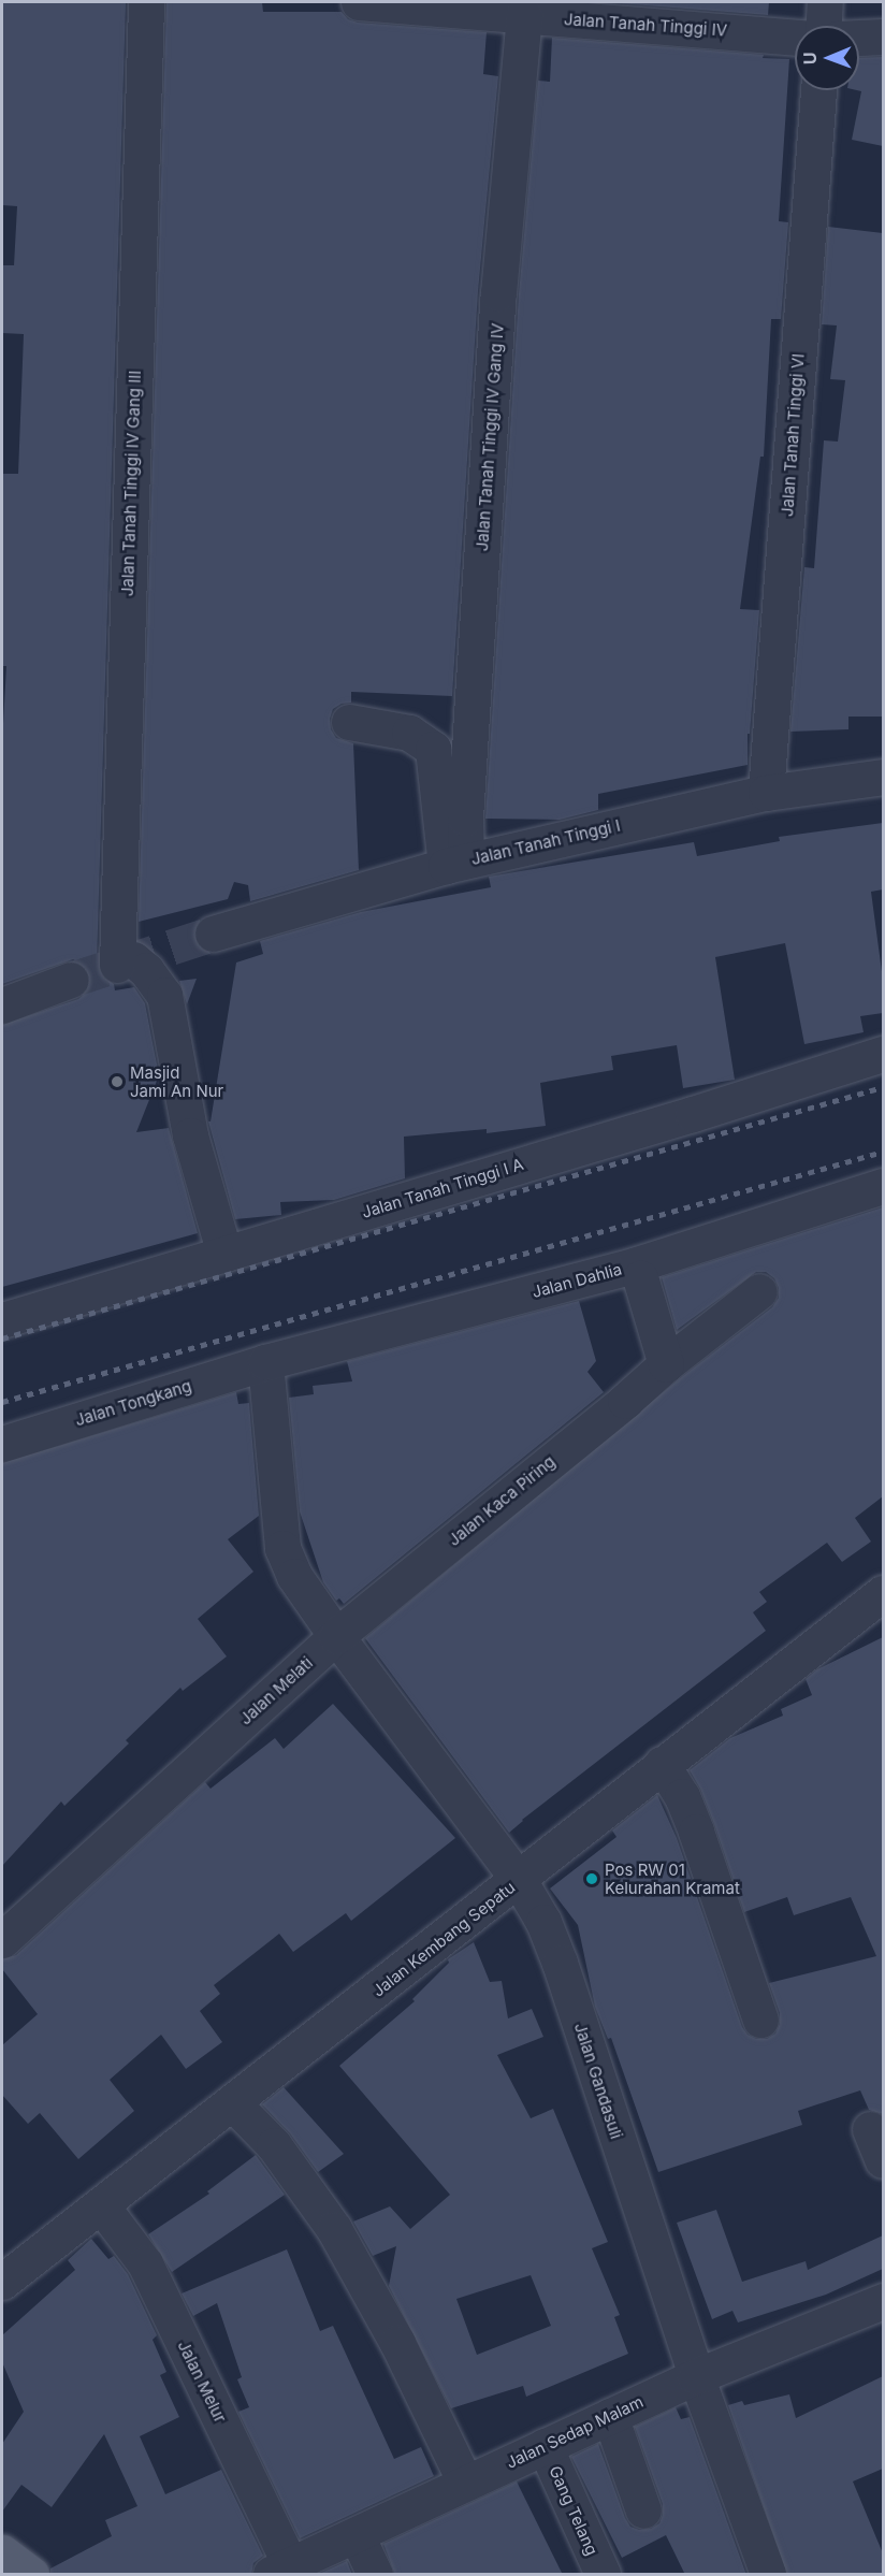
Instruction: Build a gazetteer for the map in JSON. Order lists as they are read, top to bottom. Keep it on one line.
{"streets":{"street":["Jalan Tanah Tinggi IV","Jalan Tanah Tinggi VI","Jalan Tanah Tinggi IV Gang IV","Jalan Tanah Tinggi IV Gang III","Jalan Tanah Tinggi I","Jalan Tanah Tinggi I A","Jalan Dahlia","Jalan Tongkang","Jalan Kaca Piring","Jalan Melati","Jalan Kembang Sepatu","Jalan Gandasuli","Jalan Melur","Jalan Sedap Malam","Gang Telang"]},"crossings":[["Jalan Tanah Tinggi IV","Jalan Tanah Tinggi IV Gang IV"],["Jalan Tanah Tinggi VI","Jalan Tanah Tinggi I"],["Jalan Tanah Tinggi IV Gang IV","Jalan Tanah Tinggi I"],["Jalan Tanah Tinggi IV Gang III","Jalan Tanah Tinggi I A"],["Jalan Dahlia","Jalan Tongkang"],["Jalan Kaca Piring","Jalan Melati"],["Jalan Kaca Piring","Jalan Gandasuli"],["Jalan Melati","Jalan Gandasuli"],["Jalan Kembang Sepatu","Jalan Gandasuli"],["Jalan Kembang Sepatu","Jalan Melur"],["Jalan Gandasuli","Jalan Sedap Malam"],["Jalan Melur","Jalan Sedap Malam"],["Jalan Sedap Malam","Gang Telang"]],"places":["Masjid Jami An Nur","Pos RW 01 Kelurahan Kramat"],"north":"left"}
